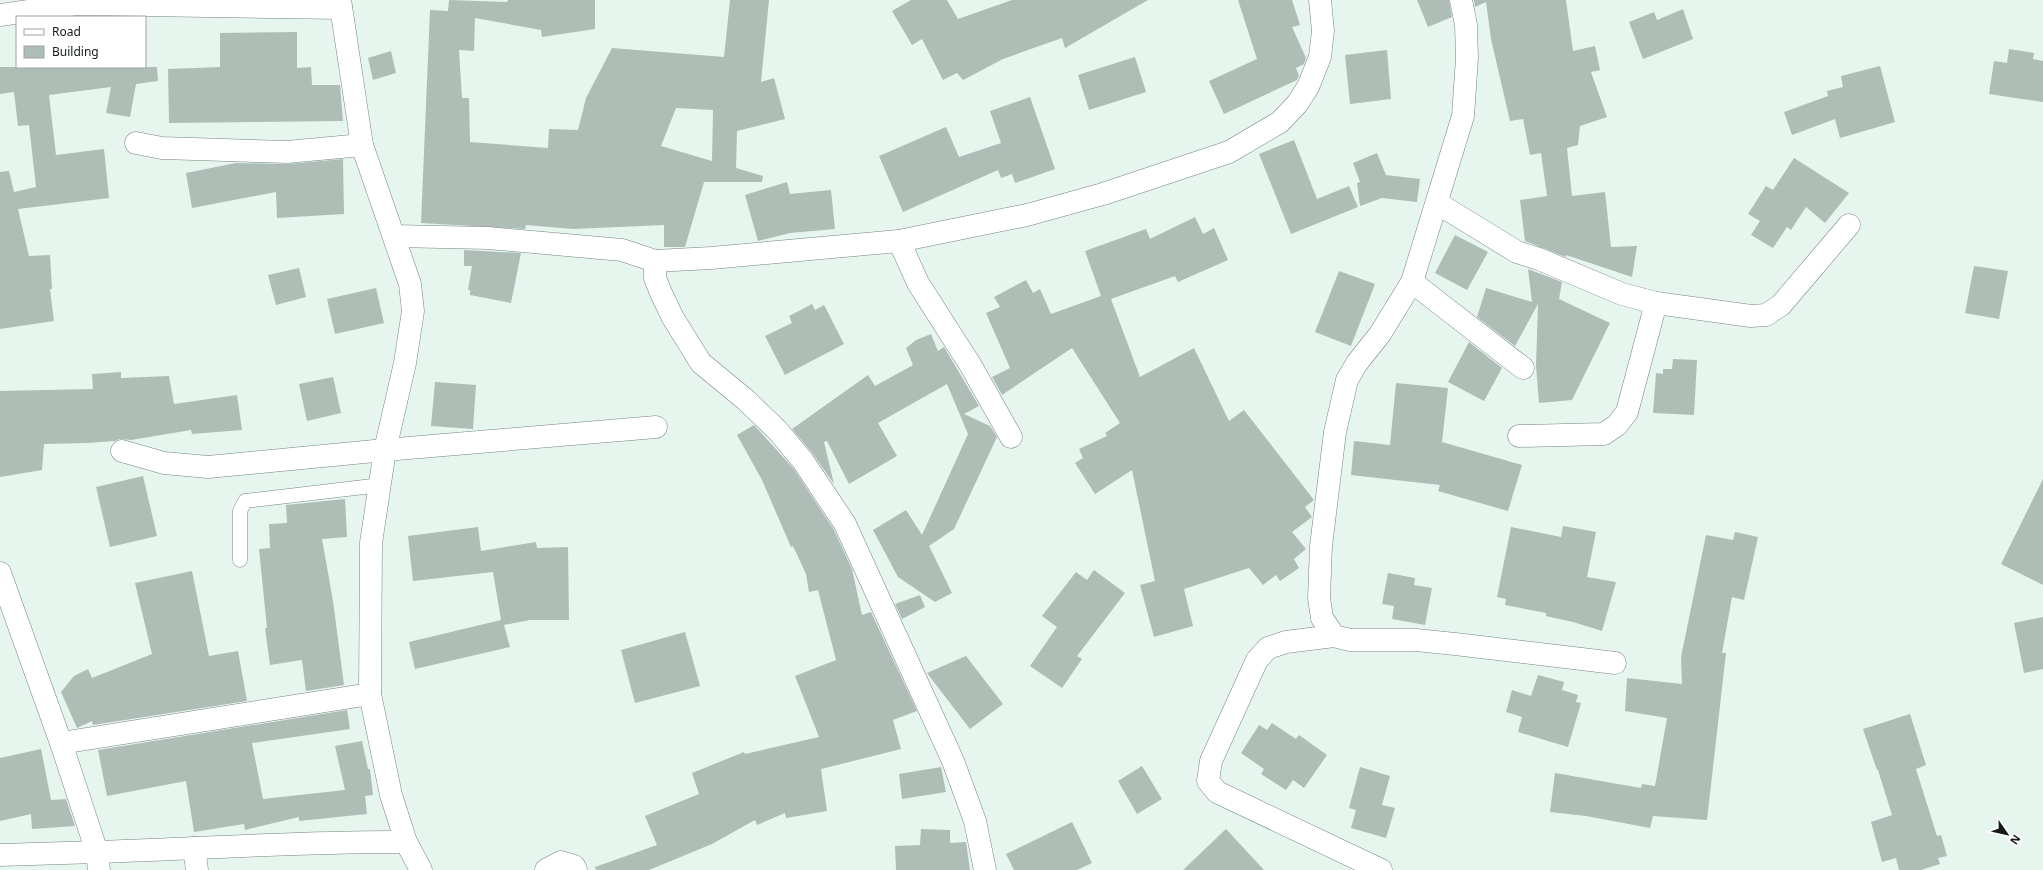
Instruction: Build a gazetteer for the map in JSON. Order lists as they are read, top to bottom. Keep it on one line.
{"legend":["Road","Building"],"north":"bottom right"}
